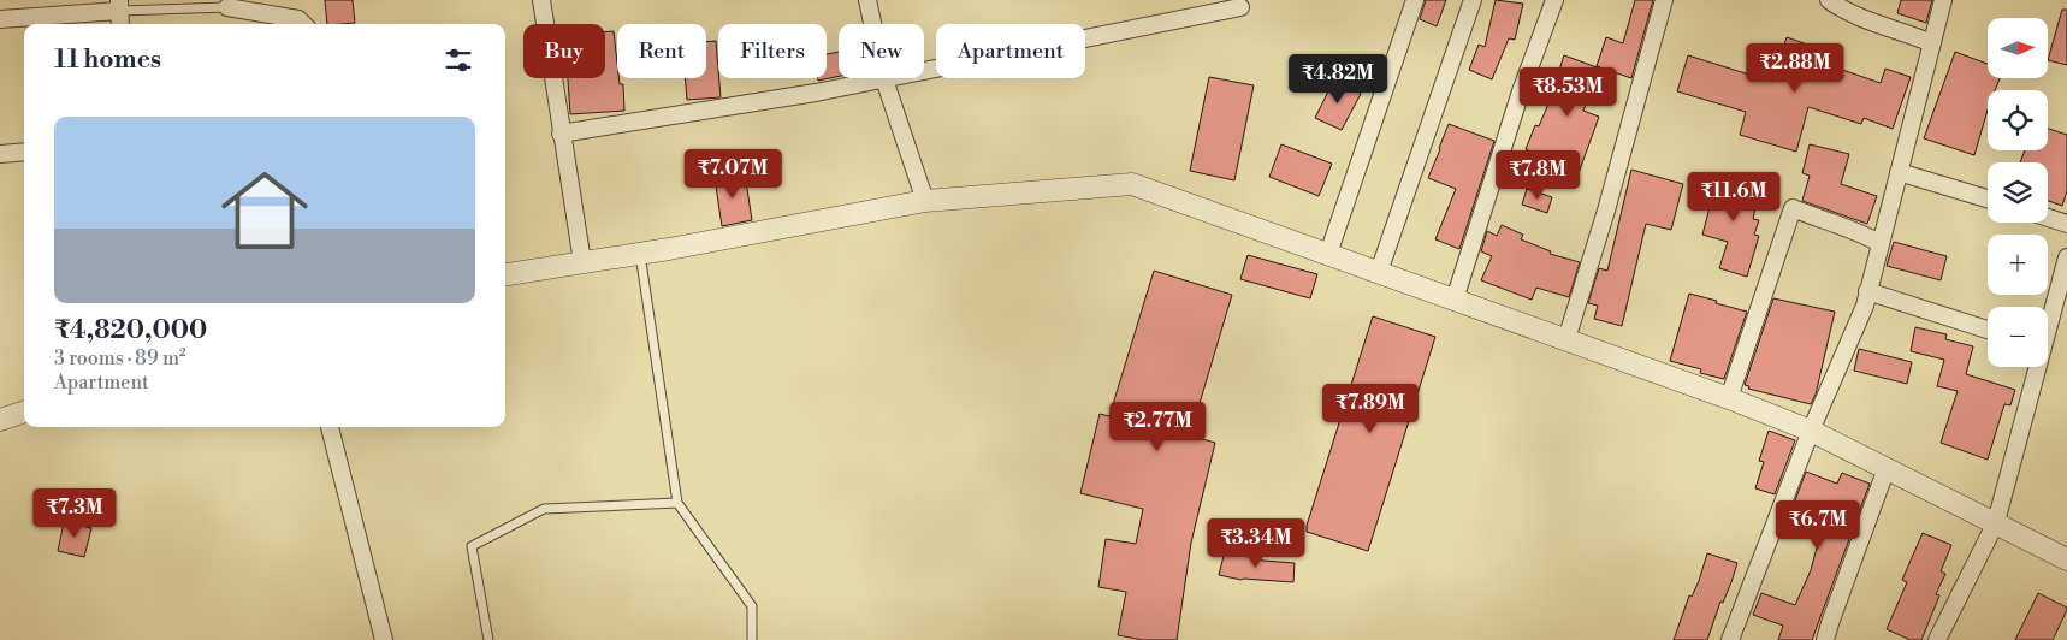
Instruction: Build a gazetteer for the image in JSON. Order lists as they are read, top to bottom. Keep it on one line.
{"north":"right","page":{"map_buttons":["+","−"],"chip":["Buy","Rent","Filters","New","Apartment"],"heading":"11 homes","price":["₹2.88M","₹4.82M","₹8.53M","₹7.07M","₹7.8M","₹11.6M","₹7.89M","₹2.77M","₹7.3M","₹6.7M","₹3.34M"],"list":[{"name":"₹4,820,000","note":"3 rooms · 89 m² · Apartment"}]}}
